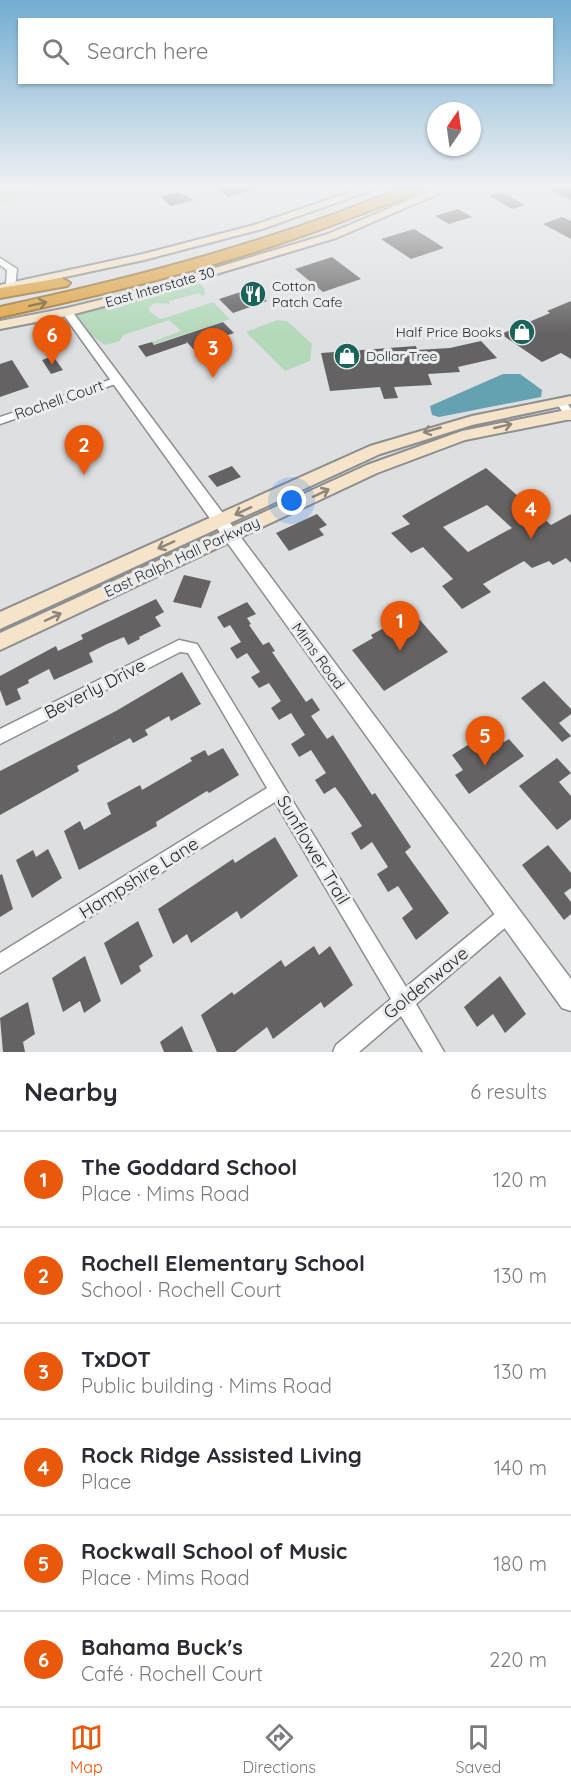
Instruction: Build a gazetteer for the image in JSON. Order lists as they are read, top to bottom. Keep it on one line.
{"streets":{"main road":["East Interstate 30","East Ralph Hall Parkway"],"street":["Rochell Court","Mims Road","Beverly Drive","Sunflower Trail","Hampshire Lane","Goldenwave"]},"crossings":[["East Interstate 30","Mims Road"],["Rochell Court","Mims Road"],["East Ralph Hall Parkway","Mims Road"],["Mims Road","Goldenwave"],["Beverly Drive","Sunflower Trail"],["Sunflower Trail","Hampshire Lane"],["Sunflower Trail","Goldenwave"]],"places":{"restaurant":["Cotton Patch Cafe"],"shop":["Half Price Books","Dollar Tree"]},"north":"top","page":{"search":"Search here","pins":["6","3","2","4","1","5"],"heading":["Nearby","6 results"],"list":[{"mark":"1","name":"The Goddard School","note":"Place · Mims Road","value":"120 m"},{"mark":"2","name":"Rochell Elementary School","note":"School · Rochell Court","value":"130 m"},{"mark":"3","name":"TxDOT","note":"Public building · Mims Road","value":"130 m"},{"mark":"4","name":"Rock Ridge Assisted Living","note":"Place","value":"140 m"},{"mark":"5","name":"Rockwall School of Music","note":"Place · Mims Road","value":"180 m"},{"mark":"6","name":"Bahama Buck's","note":"Café · Rochell Court","value":"220 m"}],"nav":["Map","Directions","Saved"]}}
